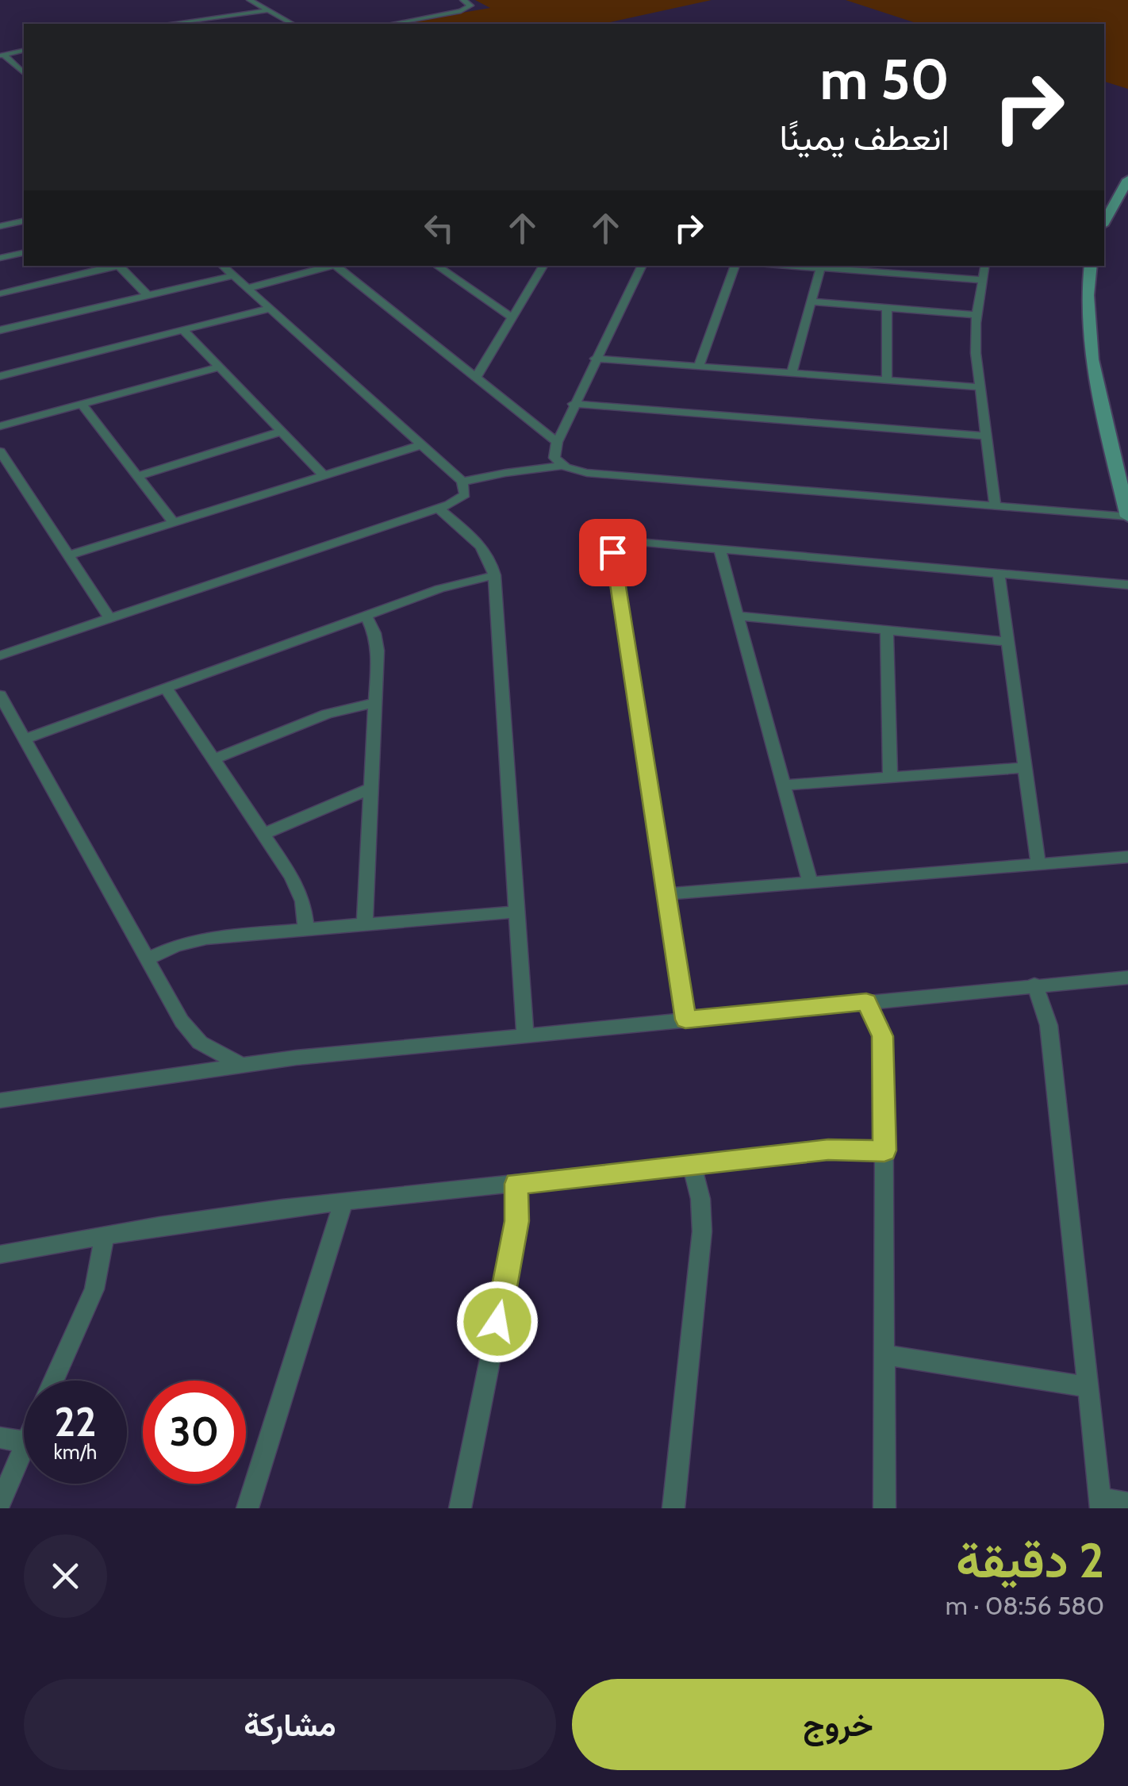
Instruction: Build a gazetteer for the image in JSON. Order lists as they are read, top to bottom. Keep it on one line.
{"page":{"turn":["50 m","انعطف يمينًا"],"speed":"22 km/h","limit":"30","heading":["2 دقيقة","580 m · 08:56"],"buttons":["خروج","مشاركة"]}}
